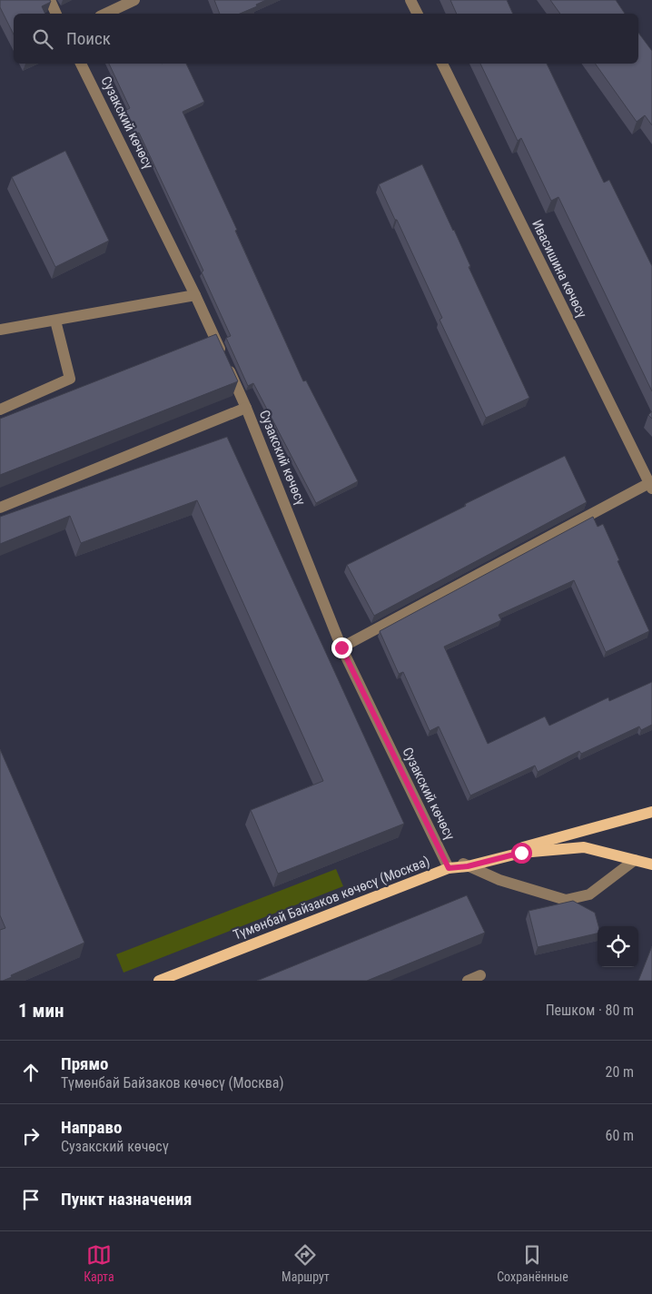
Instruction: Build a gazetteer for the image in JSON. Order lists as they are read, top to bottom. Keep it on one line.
{"streets":{"main road":["Түмөнбай Байзаков көчөсү (Москва)"],"street":["Сузакский көчөсү","Ивасишина көчөсү"]},"crossings":[["Сузакский көчөсү","Түмөнбай Байзаков көчөсү (Москва)"]],"page":{"search":"Поиск","heading":["1 мин","Пешком · 80 m"],"list":[["Прямо","Түмөнбай Байзаков көчөсү (Москва)","20 m"],["Направо","Сузакский көчөсү","60 m"],"Пункт назначения"],"nav":["Карта","Маршрут","Сохранённые"]}}
